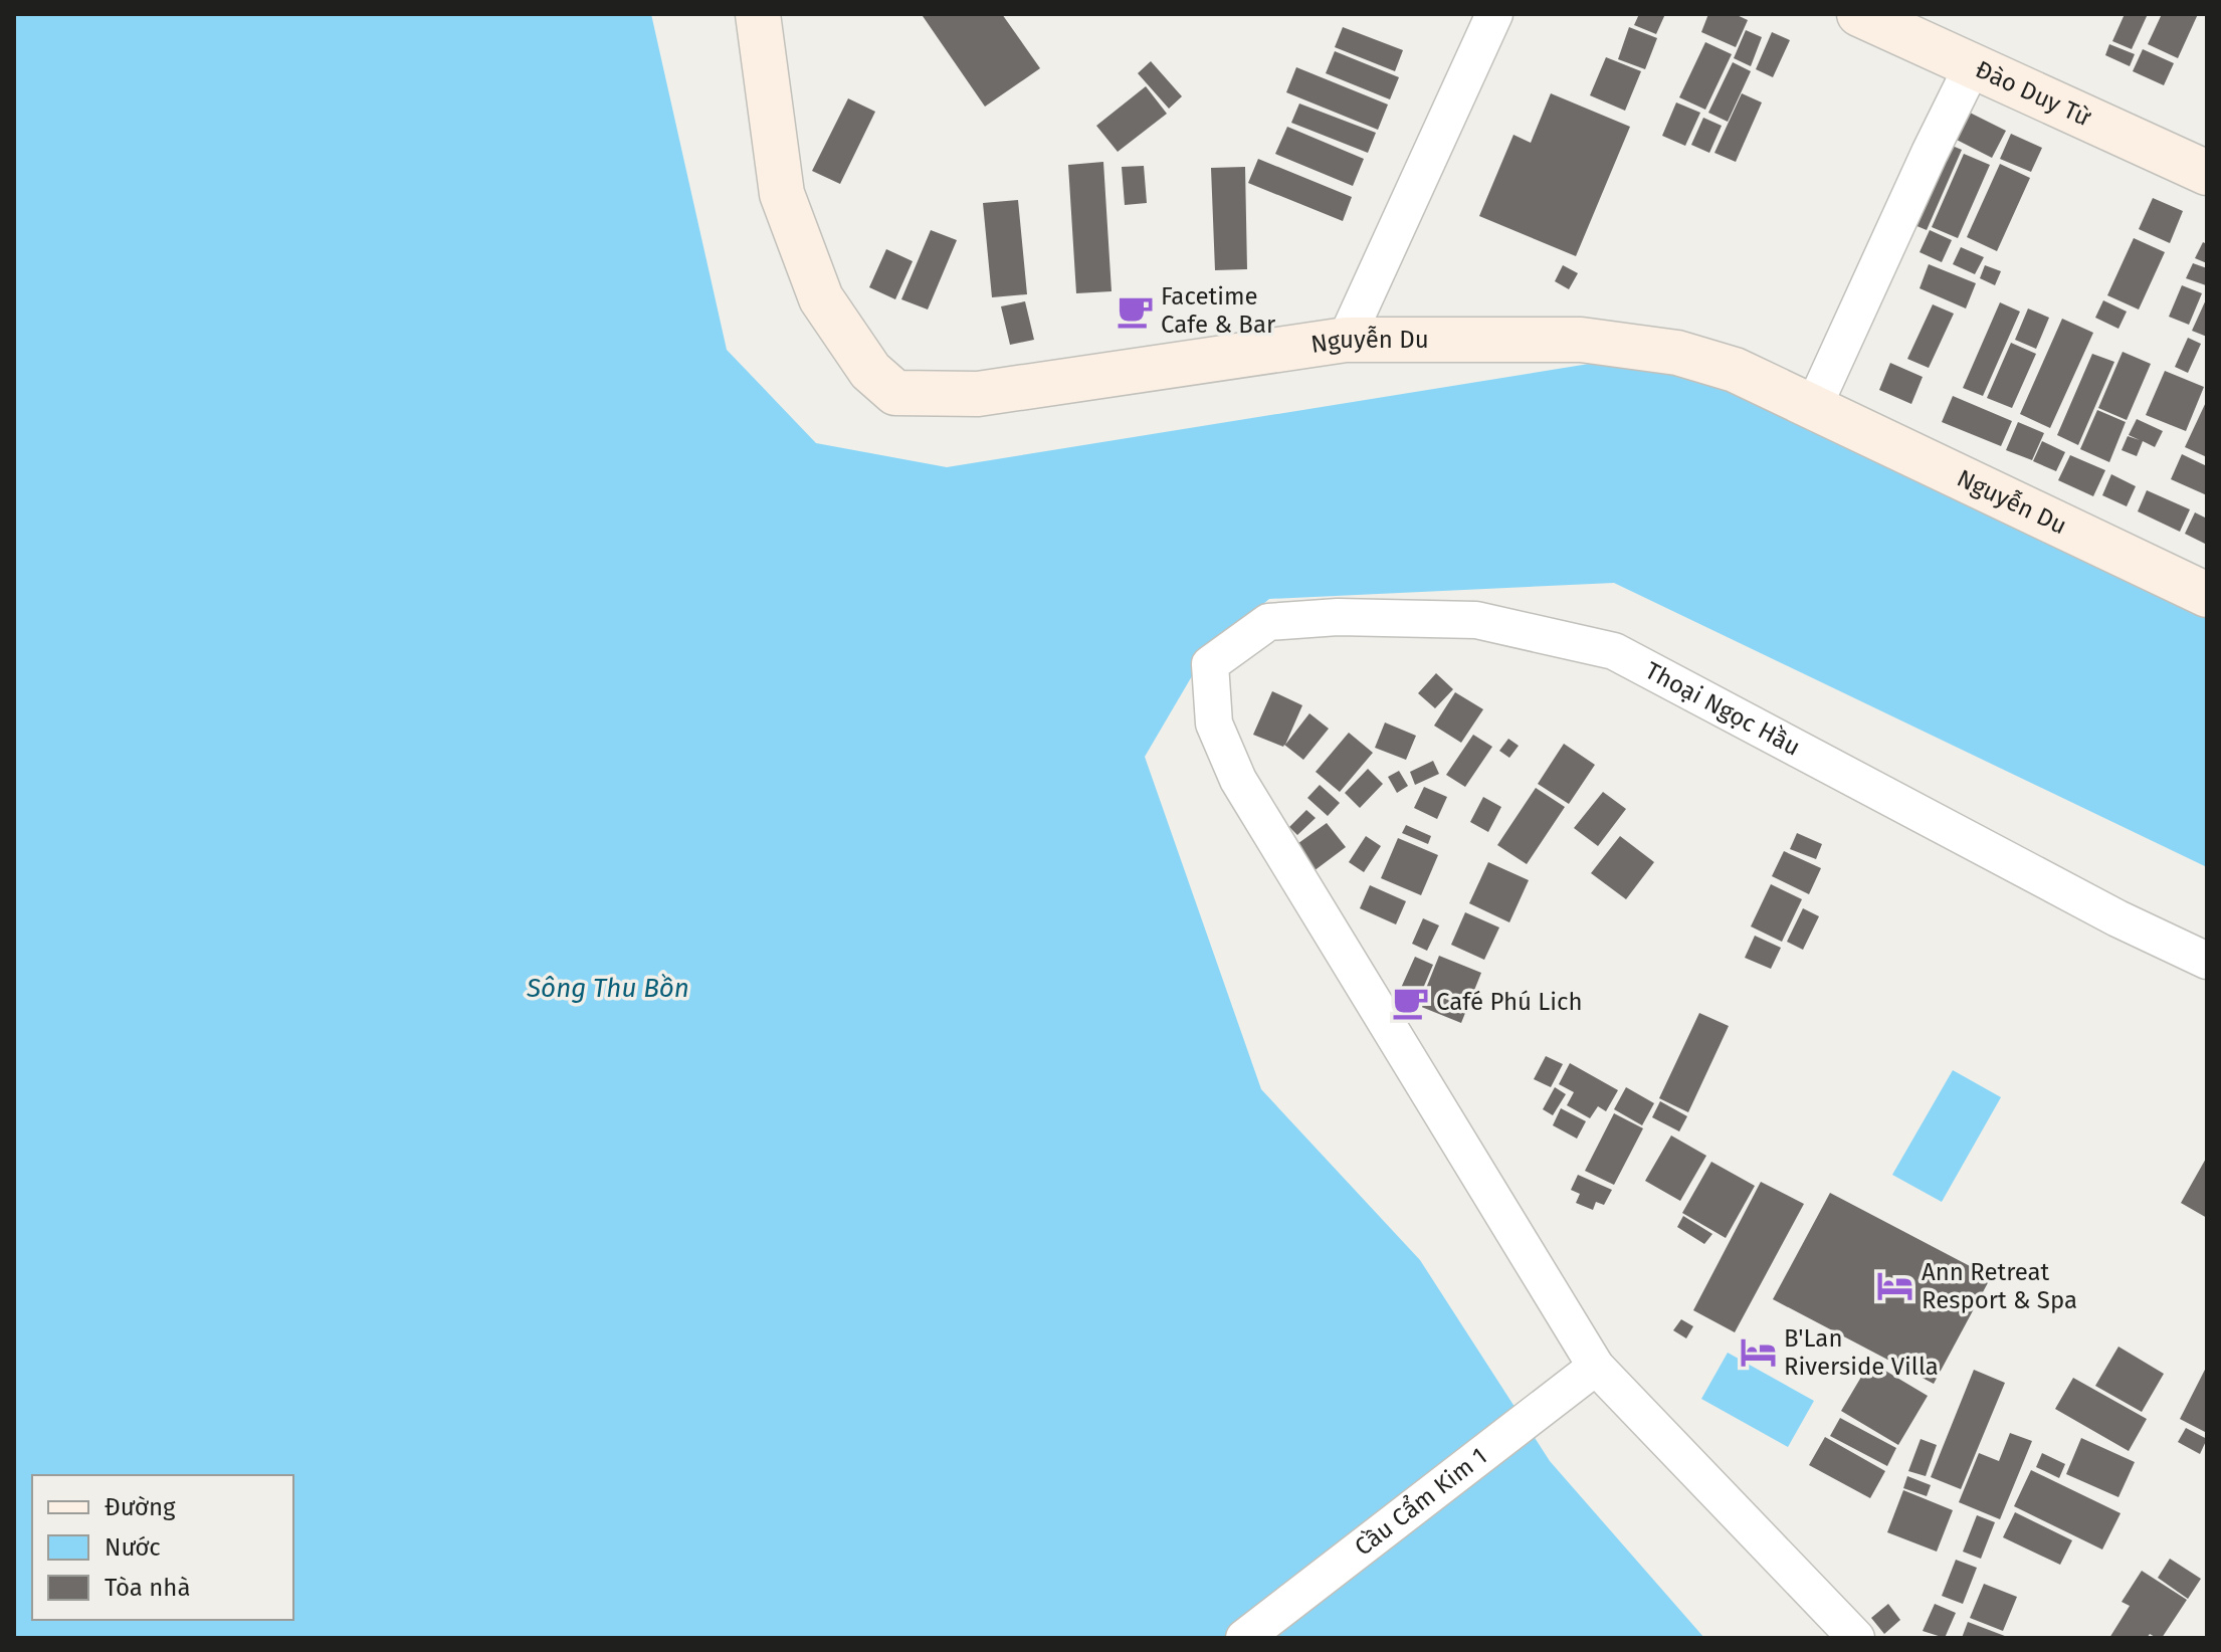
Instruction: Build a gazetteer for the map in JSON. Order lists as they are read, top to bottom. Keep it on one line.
{"streets":{"street":["Đào Duy Từ","Nguyễn Du","Thoại Ngọc Hầu","Cầu Cẩm Kim 1"]},"crossings":[["Thoại Ngọc Hầu","Cầu Cẩm Kim 1"]],"water":["Sông Thu Bồn"],"places":{"cafe":["Facetime Cafe & Bar","Café Phú Lich"],"hotel":["Ann Retreat Resport & Spa","B'Lan Riverside Villa"]},"legend":["Đường","Nước","Tòa nhà"]}
